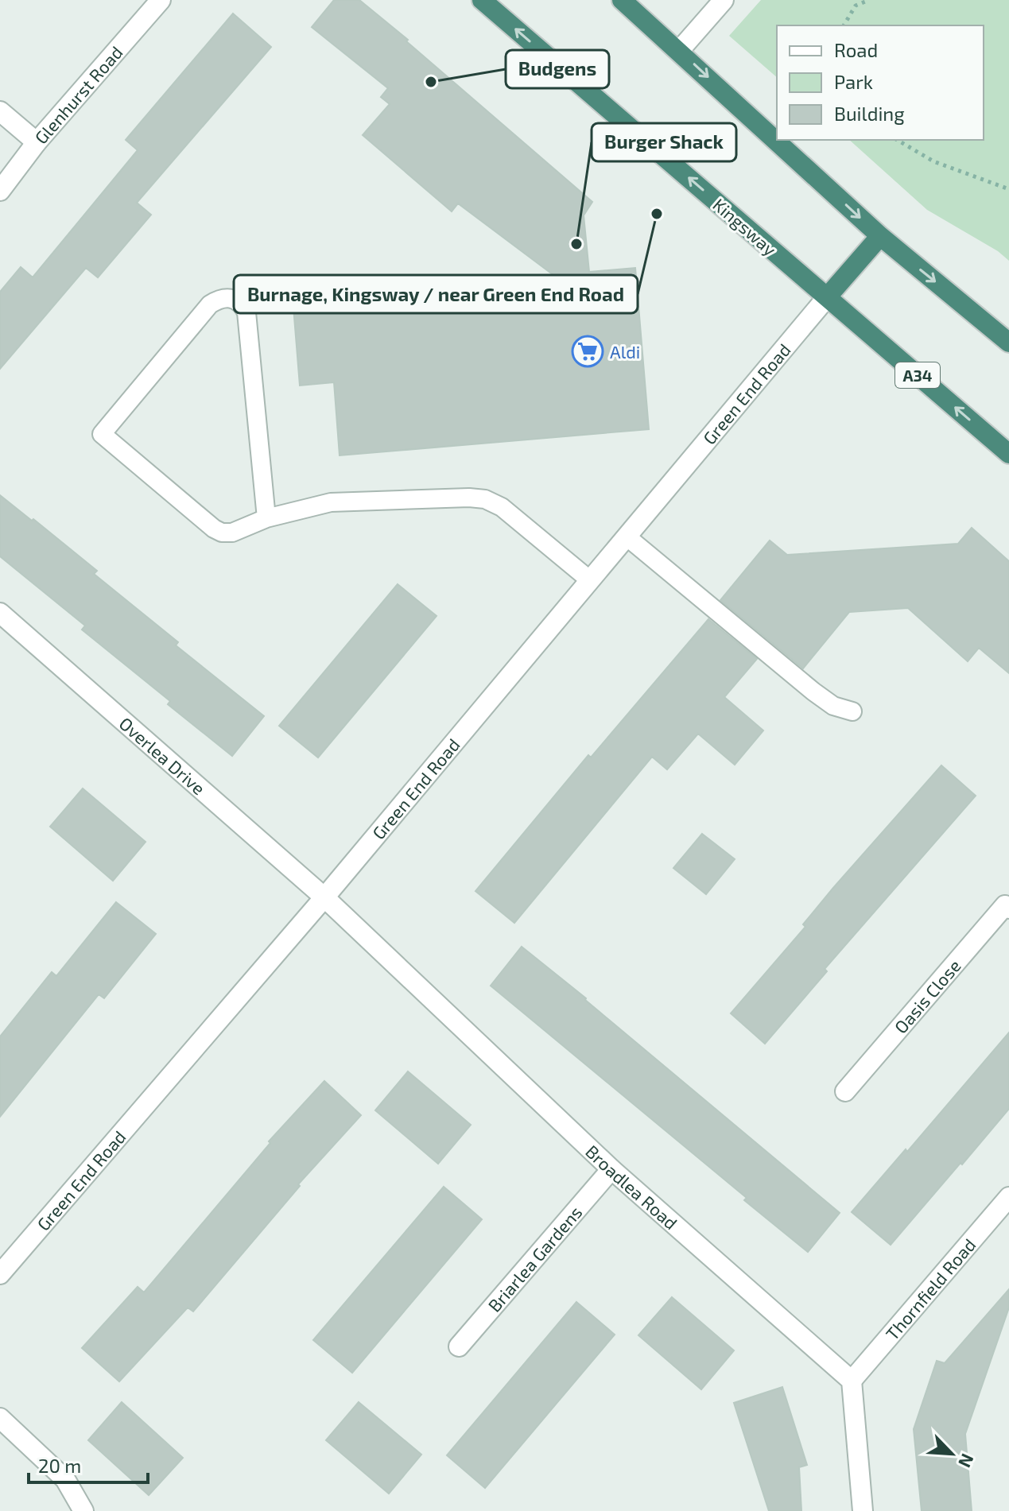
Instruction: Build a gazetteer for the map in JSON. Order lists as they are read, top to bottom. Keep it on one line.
{"streets":{"highway":["Kingsway","A34"],"street":["Glenhurst Road","Green End Road","Overlea Drive","Oasis Close","Broadlea Road","Briarlea Gardens","Thornfield Road"]},"crossings":[["Kingsway","Green End Road"],["Green End Road","Overlea Drive"],["Green End Road","Broadlea Road"],["Overlea Drive","Broadlea Road"],["Broadlea Road","Briarlea Gardens"],["Broadlea Road","Thornfield Road"]],"places":{"other":["Budgens","Burnage, Kingsway / near Green End Road","Burger Shack"],"supermarket":["Aldi"]},"legend":["Road","Park","Building"],"scale_bar":"20 m","north":"bottom right"}
